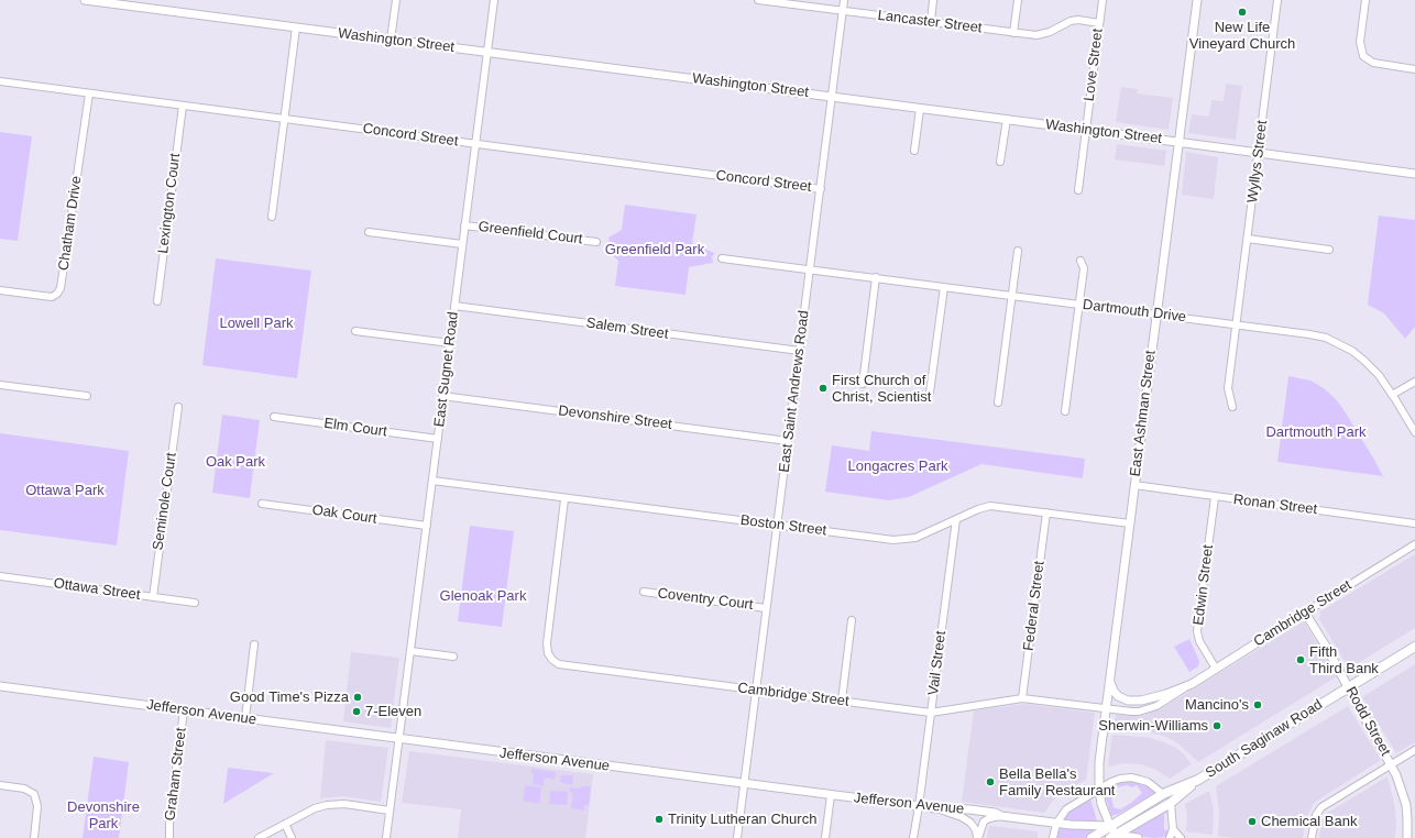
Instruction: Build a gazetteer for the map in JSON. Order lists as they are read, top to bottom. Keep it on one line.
{"streets":{"main road":["South Saginaw Road"],"street":["Lancaster Street","Washington Street","Love Street","Concord Street","Wyllys Street","Lexington Court","Chatham Drive","Greenfield Court","Dartmouth Drive","Salem Street","East Sugnet Road","East Saint Andrews Road","East Ashman Street","Devonshire Street","Elm Court","Seminole Court","Ronan Street","Oak Court","Boston Street","Edwin Street","Ottawa Street","Coventry Court","Federal Street","Cambridge Street","Vail Street","Jefferson Avenue","Rodd Street","Graham Street"]},"crossings":[["Lancaster Street","Love Street"],["Lancaster Street","East Saint Andrews Road"],["Washington Street","Love Street"],["Washington Street","Wyllys Street"],["Washington Street","East Sugnet Road"],["Washington Street","East Saint Andrews Road"],["Washington Street","East Ashman Street"],["Concord Street","Lexington Court"],["Concord Street","Chatham Drive"],["Concord Street","East Sugnet Road"],["Concord Street","East Saint Andrews Road"],["Wyllys Street","Dartmouth Drive"],["Greenfield Court","East Sugnet Road"],["Dartmouth Drive","East Saint Andrews Road"],["Dartmouth Drive","East Ashman Street"],["Salem Street","East Sugnet Road"],["Salem Street","East Saint Andrews Road"],["East Sugnet Road","Devonshire Street"],["East Sugnet Road","Elm Court"],["East Sugnet Road","Oak Court"],["East Sugnet Road","Boston Street"],["East Sugnet Road","Jefferson Avenue"],["East Saint Andrews Road","Devonshire Street"],["East Saint Andrews Road","Boston Street"],["East Saint Andrews Road","Coventry Court"],["East Saint Andrews Road","Cambridge Street"],["East Saint Andrews Road","Jefferson Avenue"],["East Ashman Street","Ronan Street"],["East Ashman Street","Boston Street"],["East Ashman Street","Cambridge Street"],["East Ashman Street","Jefferson Avenue"],["East Ashman Street","South Saginaw Road"],["Seminole Court","Ottawa Street"],["Ronan Street","Edwin Street"],["Boston Street","Federal Street"],["Boston Street","Cambridge Street"],["Boston Street","Vail Street"],["Edwin Street","Cambridge Street"],["Federal Street","Cambridge Street"],["Cambridge Street","Vail Street"],["Cambridge Street","Rodd Street"],["Vail Street","Jefferson Avenue"],["Jefferson Avenue","South Saginaw Road"],["Jefferson Avenue","Graham Street"],["Rodd Street","South Saginaw Road"]],"parks":["Greenfield Park","Lowell Park","Dartmouth Park","Oak Park","Longacres Park","Ottawa Park","Glenoak Park","Devonshire Park"],"places":["New Life Vineyard Church","First Church of Christ, Scientist","Fifth Third Bank","Good Time's Pizza","Mancino's","7-Eleven","Sherwin-Williams","Bella Bella's Family Restaurant","Trinity Lutheran Church","Chemical Bank"]}
